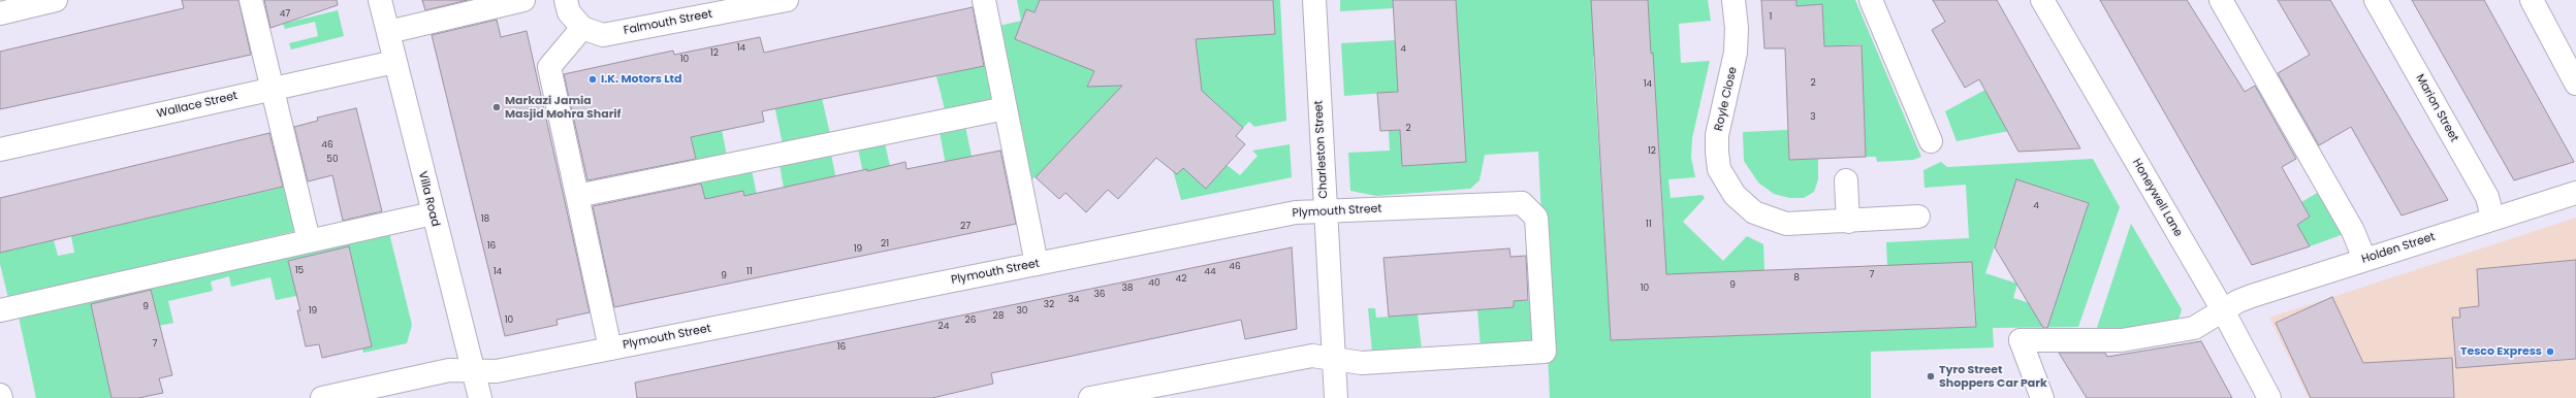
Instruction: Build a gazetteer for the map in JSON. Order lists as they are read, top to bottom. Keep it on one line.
{"streets":{"street":["Falmouth Street","Royle Close","Wallace Street","Marion Street","Charleston Street","Honeywell Lane","Villa Road","Plymouth Street","Holden Street"]},"crossings":[["Wallace Street","Villa Road"],["Marion Street","Holden Street"],["Charleston Street","Plymouth Street"],["Honeywell Lane","Holden Street"],["Villa Road","Plymouth Street"]],"places":["I.K. Motors Ltd","Markazi Jamia Masjid Mohra Sharif","Tesco Express","Tyro Street Shoppers Car Park"],"house_numbers":["47","1","14","4","12","10","2","14","3","2","46","12","50","4","18","11","27","21","16","19","46","15","14","11","44","7","9","8","42","40","9","38","10","36","34","32","9","19","30","28","10","26","24","7","16"]}
